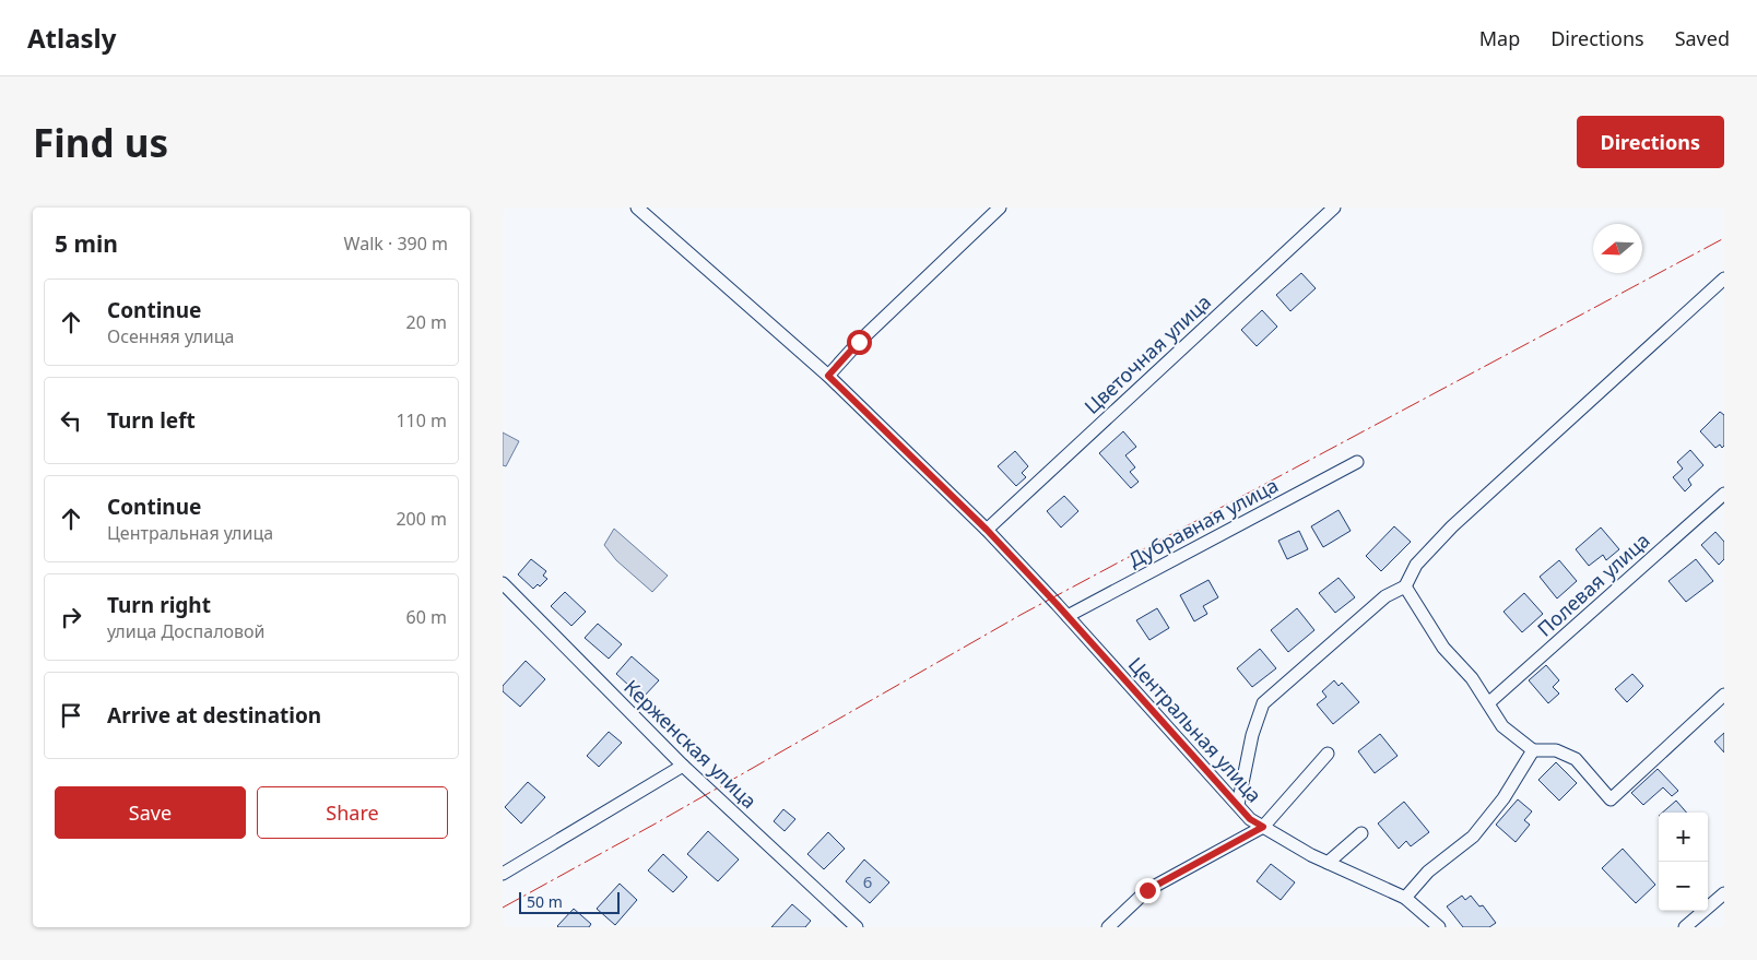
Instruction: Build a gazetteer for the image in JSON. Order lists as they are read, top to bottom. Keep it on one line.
{"streets":{"street":["Цветочная улица","Дубравная улица","Полевая улица","Центральная улица","Керженская улица"]},"crossings":[["Цветочная улица","Центральная улица"],["Дубравная улица","Центральная улица"]],"house_numbers":["6"],"scale_bar":"50 m","north":"left","page":{"header":"Atlasly","nav":["Map","Directions","Saved"],"buttons":["Directions",["Save","Share"]],"title":"Find us","heading":["5 min","Walk · 390 m"],"list":[["Continue","Осенняя улица","20 m"],["Turn left","110 m"],["Continue","Центральная улица","200 m"],["Turn right","улица Доспаловой","60 m"],"Arrive at destination"],"map_buttons":["+","−"],"scale":"50 m"}}
